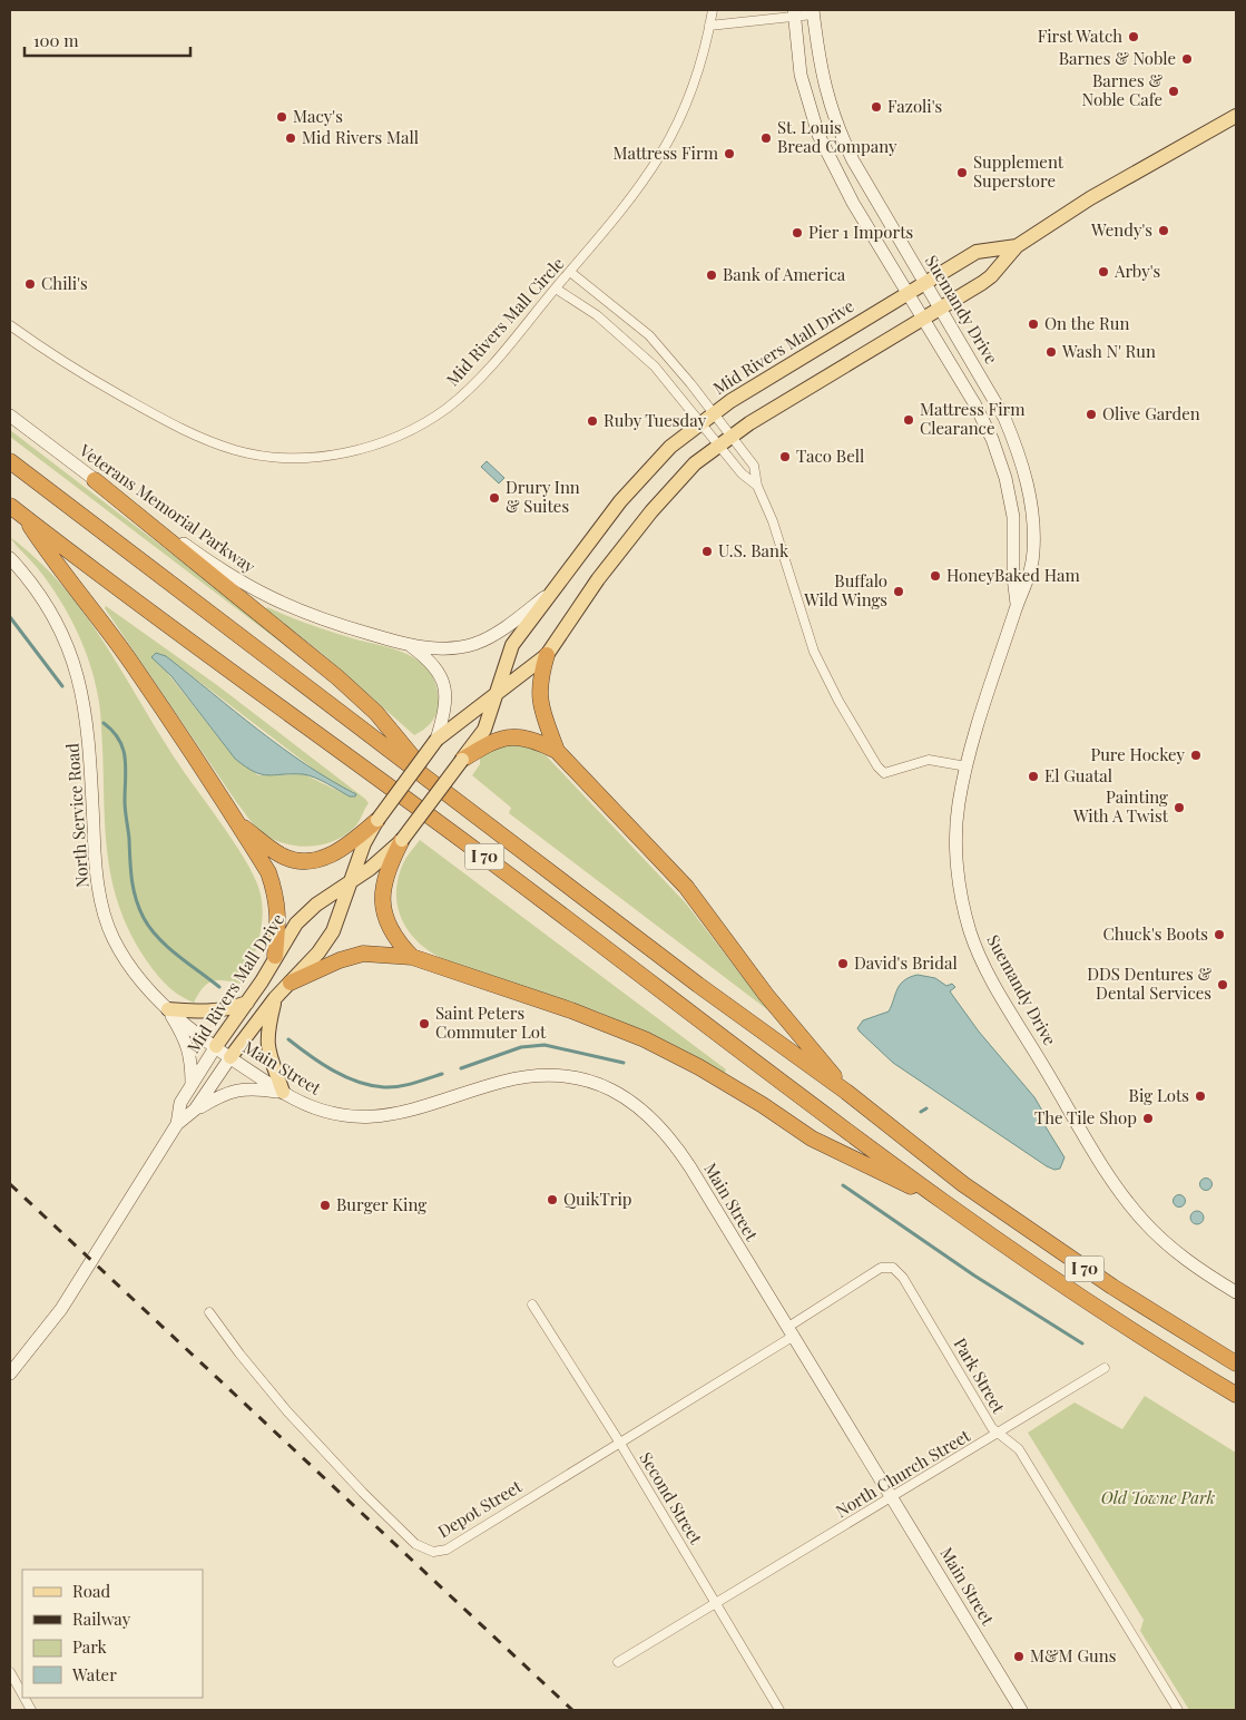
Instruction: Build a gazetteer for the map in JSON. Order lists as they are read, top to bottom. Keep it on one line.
{"streets":{"highway":["I 70"],"main road":["Mid Rivers Mall Drive"],"street":["Suemandy Drive","Mid Rivers Mall Circle","Veterans Memorial Parkway","North Service Road","Main Street","Park Street","North Church Street","Second Street","Depot Street"]},"crossings":[["Suemandy Drive","Mid Rivers Mall Drive"],["Mid Rivers Mall Drive","Veterans Memorial Parkway"],["Mid Rivers Mall Drive","North Service Road"],["Mid Rivers Mall Drive","Main Street"],["North Service Road","Main Street"],["Main Street","Park Street"],["Main Street","North Church Street"],["Main Street","Depot Street"],["Park Street","North Church Street"],["Park Street","Depot Street"],["North Church Street","Second Street"],["Second Street","Depot Street"]],"parks":["Old Towne Park"],"places":["First Watch","Barnes & Noble","Barnes & Noble Cafe","Fazoli's","Macy's","Mid Rivers Mall","St. Louis Bread Company","Mattress Firm","Supplement Superstore","Wendy's","Pier 1 Imports","Arby's","Bank of America","Chili's","On the Run","Wash N' Run","Olive Garden","Mattress Firm Clearance","Ruby Tuesday","Taco Bell","Drury Inn & Suites","U.S. Bank","HoneyBaked Ham","Buffalo Wild Wings","Pure Hockey","El Guatal","Painting With A Twist","Chuck's Boots","David's Bridal","DDS Dentures & Dental Services","Saint Peters Commuter Lot","Big Lots","The Tile Shop","QuikTrip","Burger King","M&M Guns"],"legend":["Road","Railway","Park","Water"],"scale_bar":"100 m"}
